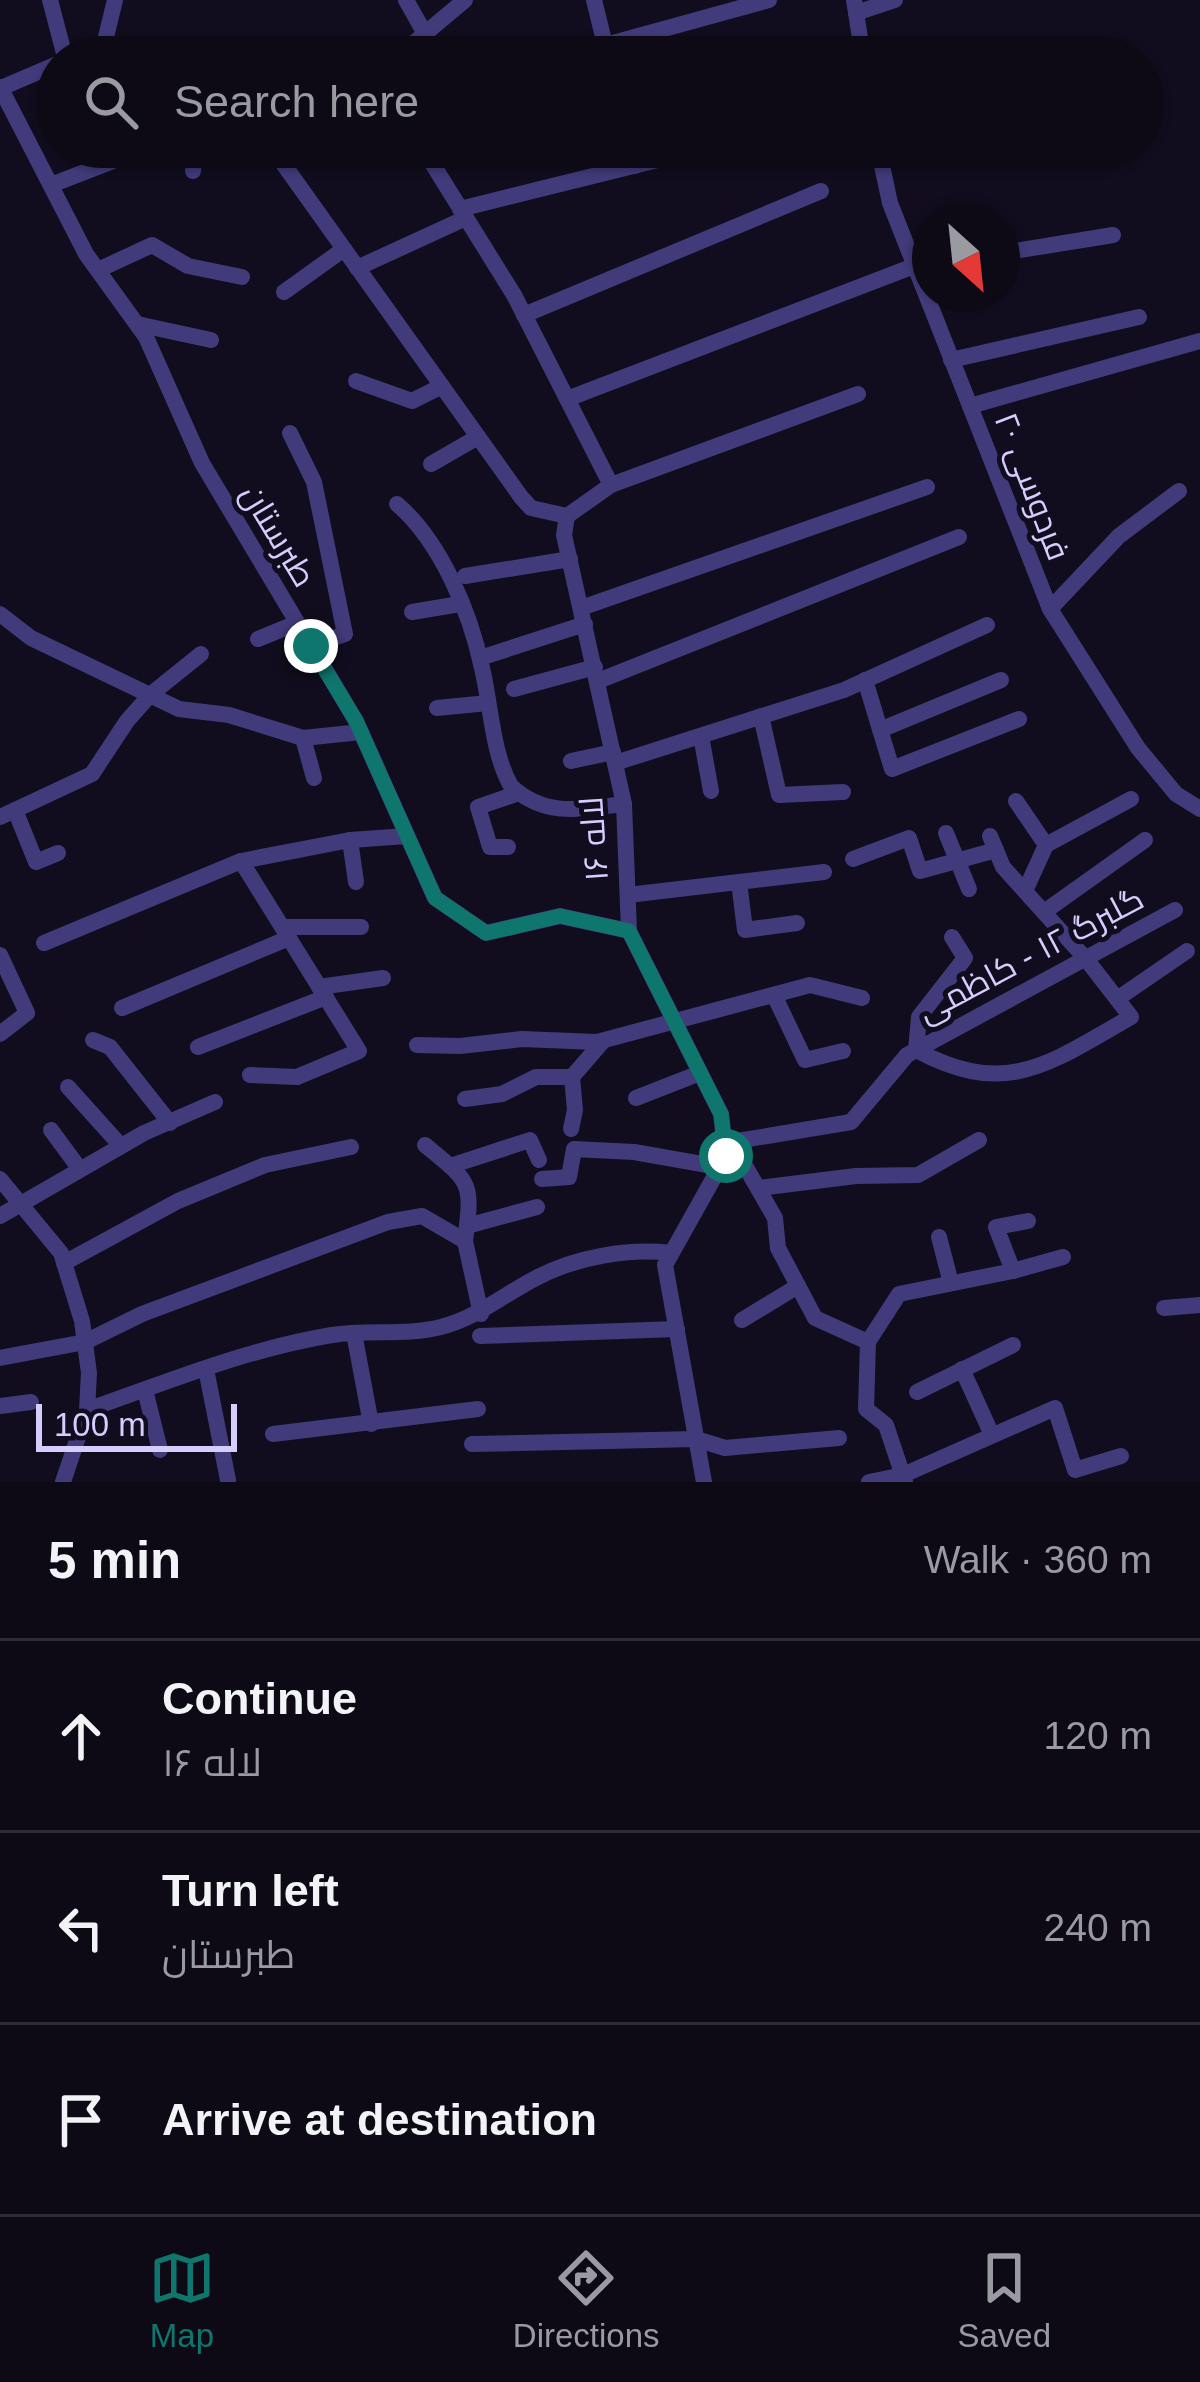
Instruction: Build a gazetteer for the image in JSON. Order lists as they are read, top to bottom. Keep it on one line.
{"streets":{"street":["فردوسی ۲۰","طبرستان","لاله ۱۶","گلبرگ ۱۲ - کاظمی"]},"crossings":[["طبرستان","لاله ۱۶"],["لاله ۱۶","گلبرگ ۱۲ - کاظمی"]],"scale_bar":"100 m","north":"bottom right","page":{"search":"Search here","scale":"100 m","heading":["5 min","Walk · 360 m"],"list":[["Continue","لاله ۱۶","120 m"],["Turn left","طبرستان","240 m"],"Arrive at destination"],"nav":["Map","Directions","Saved"]}}
